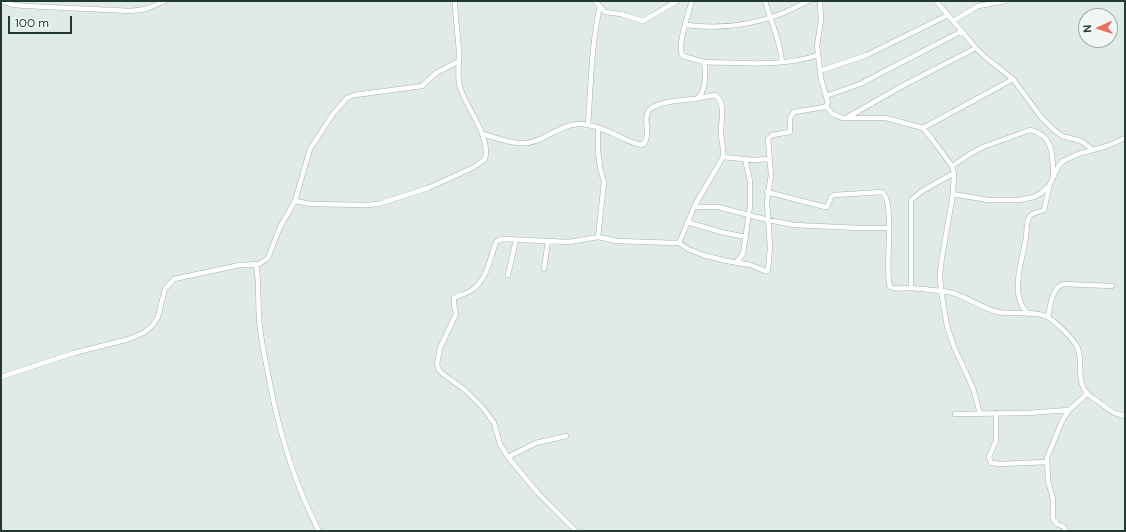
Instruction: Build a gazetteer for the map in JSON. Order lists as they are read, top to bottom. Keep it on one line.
{"scale_bar":"100 m","north":"left"}
